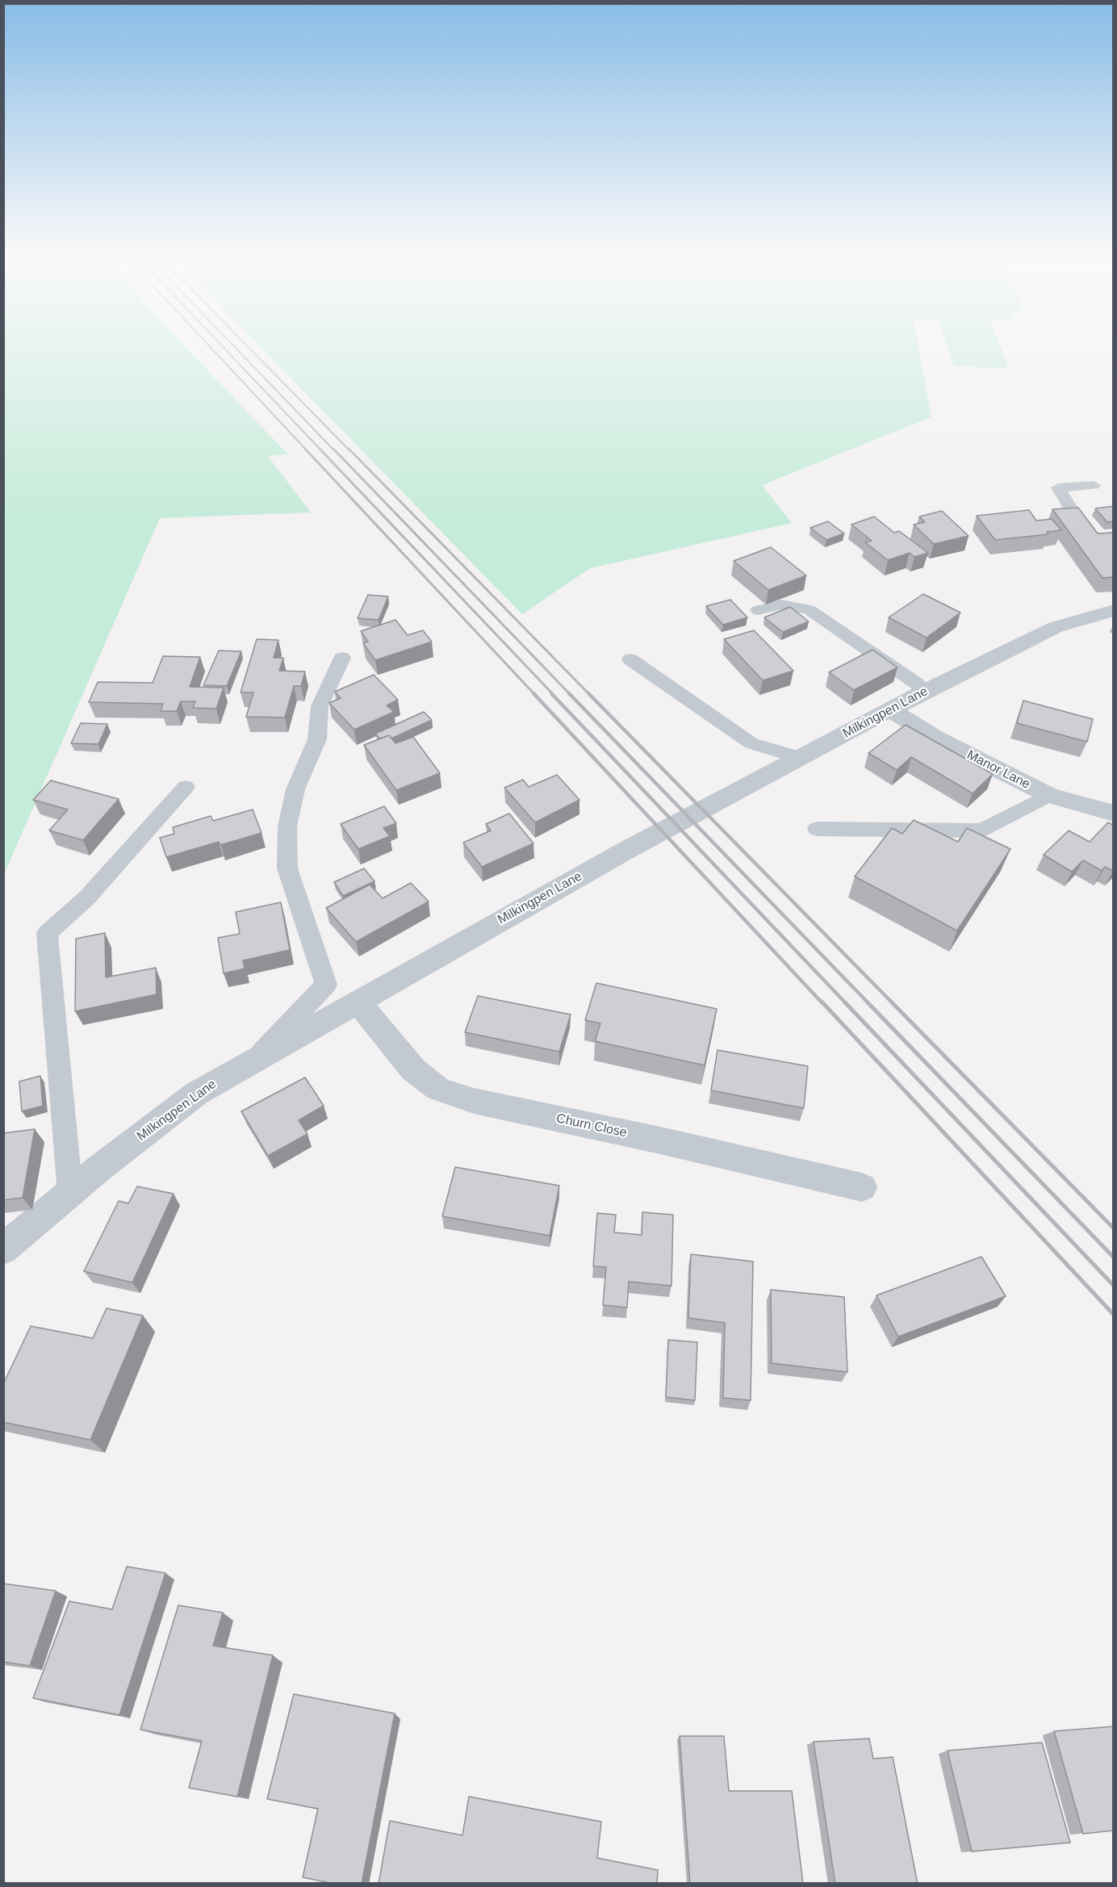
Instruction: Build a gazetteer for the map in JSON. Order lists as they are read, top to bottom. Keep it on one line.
{"streets":{"street":["Milkingpen Lane","Manor Lane","Churn Close"]},"crossings":[["Milkingpen Lane","Manor Lane"],["Milkingpen Lane","Churn Close"]]}
